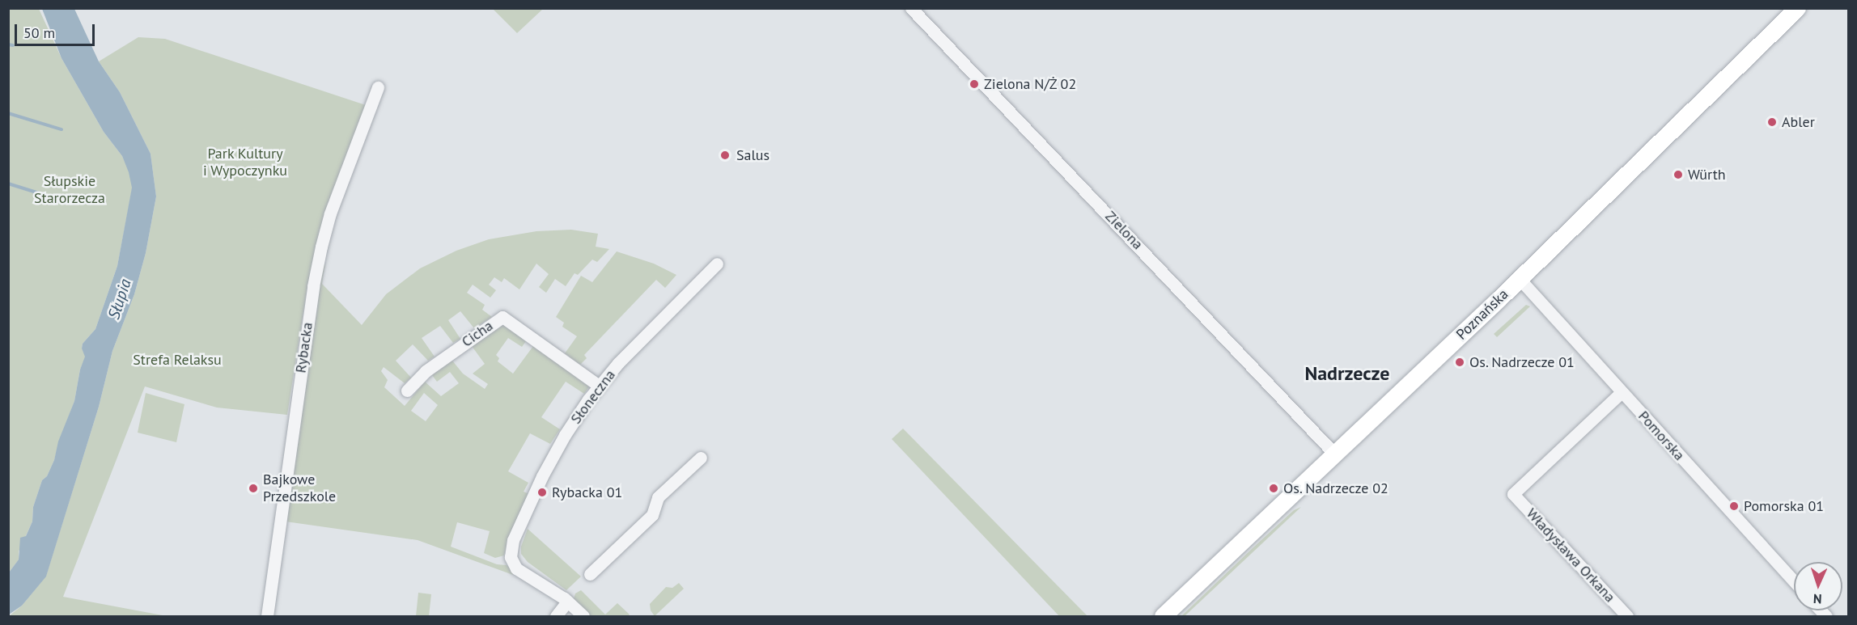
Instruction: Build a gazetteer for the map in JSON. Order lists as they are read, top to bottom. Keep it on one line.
{"streets":{"main road":["Poznańska"],"street":["Zielona","Cicha","Rybacka","Słoneczna","Pomorska","Władysława Orkana"]},"crossings":[["Zielona","Poznańska"],["Poznańska","Pomorska"],["Cicha","Słoneczna"],["Pomorska","Władysława Orkana"]],"districts":["Nadrzecze"],"water":["Słupia"],"parks":["Park Kultury i Wypoczynku","Słupskie Starorzecza","Strefa Relaksu"],"places":["Zielona N/Ż 02","Abler","Salus","Würth","Os. Nadrzecze 01","Bajkowe Przedszkole","Os. Nadrzecze 02","Rybacka 01","Pomorska 01"],"scale_bar":"50 m","north":"bottom"}
